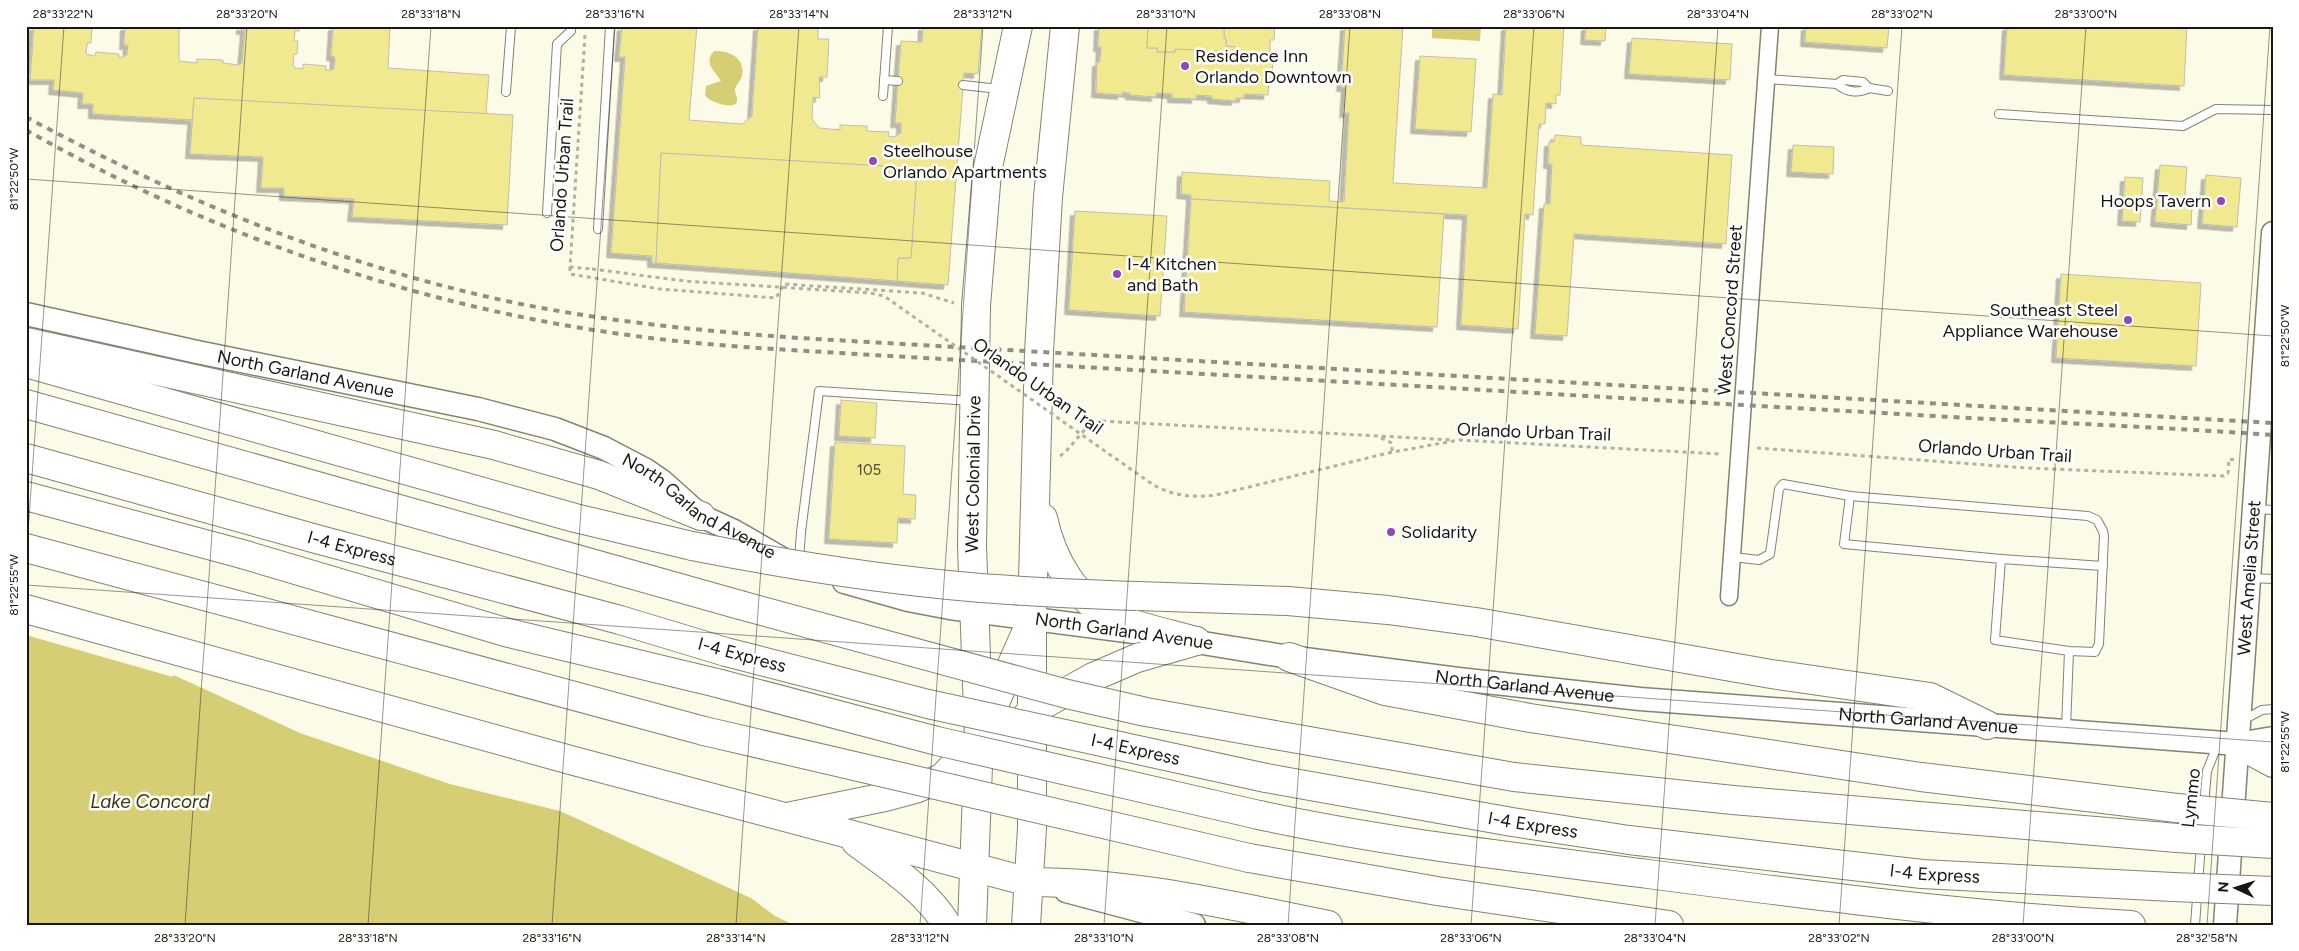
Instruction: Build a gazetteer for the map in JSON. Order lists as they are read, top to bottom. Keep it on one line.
{"streets":{"highway":["West Colonial Drive","I-4 Express"],"street":["West Concord Street","North Garland Avenue","West Amelia Street"],"lane":["Lymmo"],"path":["Orlando Urban Trail"]},"crossings":[["North Garland Avenue","West Colonial Drive"],["North Garland Avenue","West Amelia Street"],["North Garland Avenue","Lymmo"],["West Amelia Street","Lymmo"]],"water":["Lake Concord"],"places":["Residence Inn Orlando Downtown","Steelhouse Orlando Apartments","Hoops Tavern","I-4 Kitchen and Bath","Southeast Steel Appliance Warehouse","Solidarity"],"house_numbers":["105"],"north":"left","coordinates":["28°33'22\"N","28°33'20\"N","28°33'18\"N","28°33'16\"N","28°33'14\"N","28°33'12\"N","28°33'10\"N","28°33'08\"N","28°33'06\"N","28°33'04\"N","28°33'02\"N","28°33'00\"N","81°22'50\"W","81°22'55\"W","28°32'58\"N"]}
